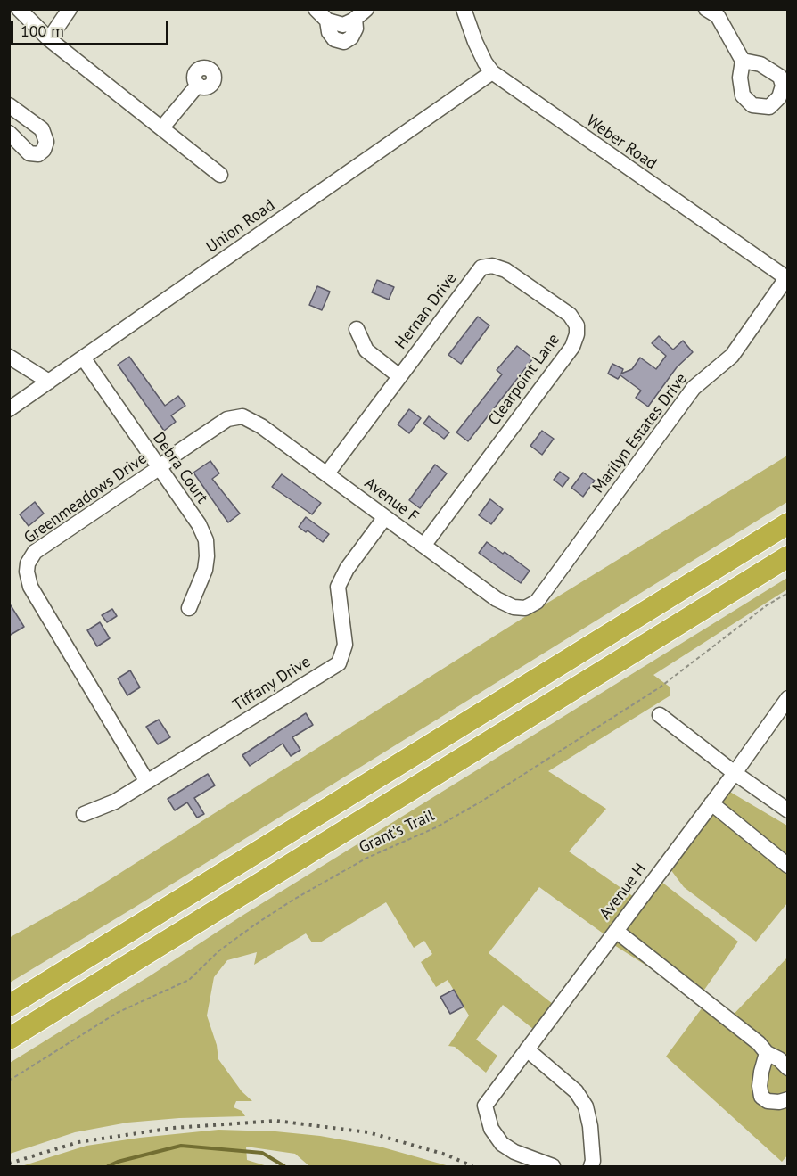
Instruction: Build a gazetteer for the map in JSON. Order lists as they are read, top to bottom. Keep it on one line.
{"streets":{"street":["Weber Road","Union Road","Hernan Drive","Clearpoint Lane","Marilyn Estates Drive","Debra Court","Greenmeadows Drive","Avenue F","Tiffany Drive","Avenue H"],"path":["Grant's Trail"]},"crossings":[["Weber Road","Union Road"],["Weber Road","Marilyn Estates Drive"],["Union Road","Debra Court"],["Hernan Drive","Clearpoint Lane"],["Hernan Drive","Avenue F"],["Clearpoint Lane","Avenue F"],["Marilyn Estates Drive","Avenue F"],["Debra Court","Greenmeadows Drive"],["Greenmeadows Drive","Avenue F"],["Greenmeadows Drive","Tiffany Drive"],["Avenue F","Tiffany Drive"]],"scale_bar":"100 m"}
